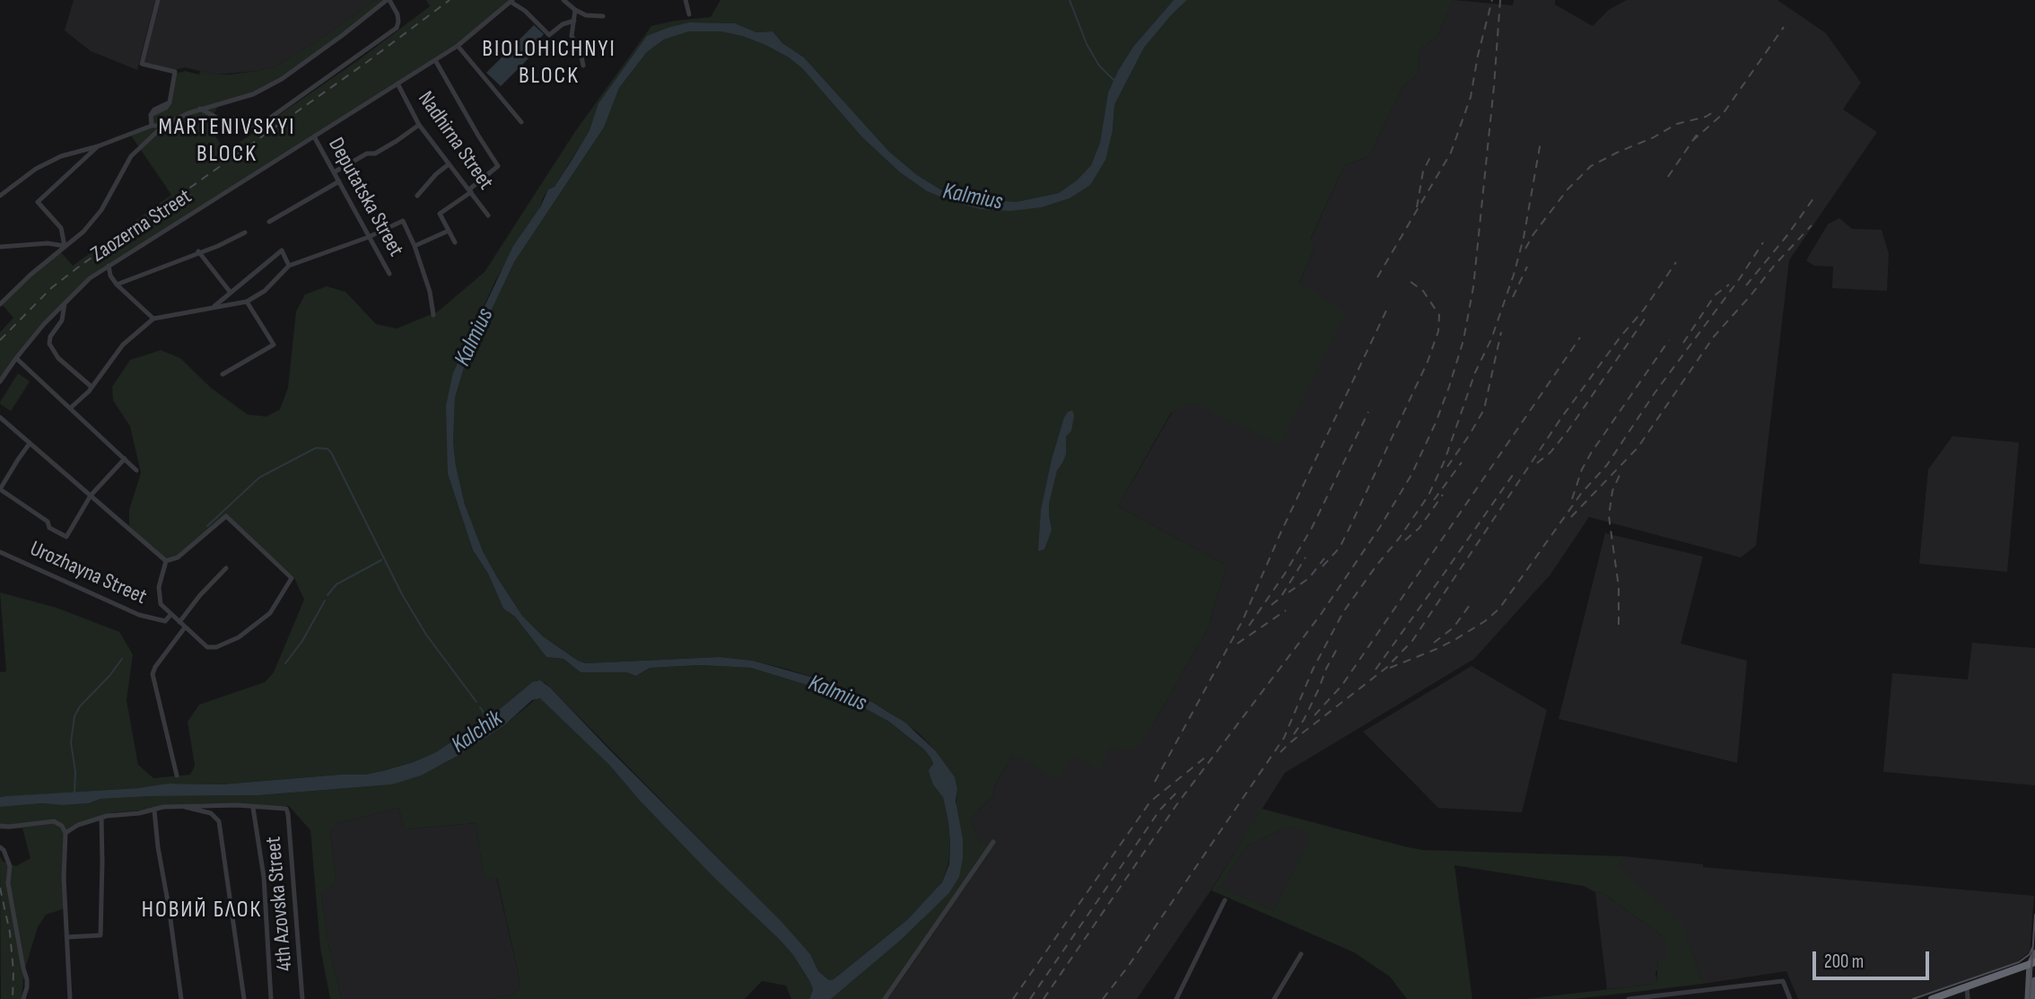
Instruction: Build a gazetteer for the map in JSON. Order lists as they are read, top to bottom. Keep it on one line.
{"streets":{"street":["Nadhirna Street","Deputatska Street","Zaozerna Street","Urozhayna Street","4th Azovska Street"]},"crossings":[["Nadhirna Street","Zaozerna Street"],["Deputatska Street","Zaozerna Street"]],"districts":["BIOLOHICHNYI BLOCK","MARTENIVSKYI BLOCK","НОВИЙ БЛОК"],"water":["Kalmius","Kalchik"],"scale_bar":"200 m"}
